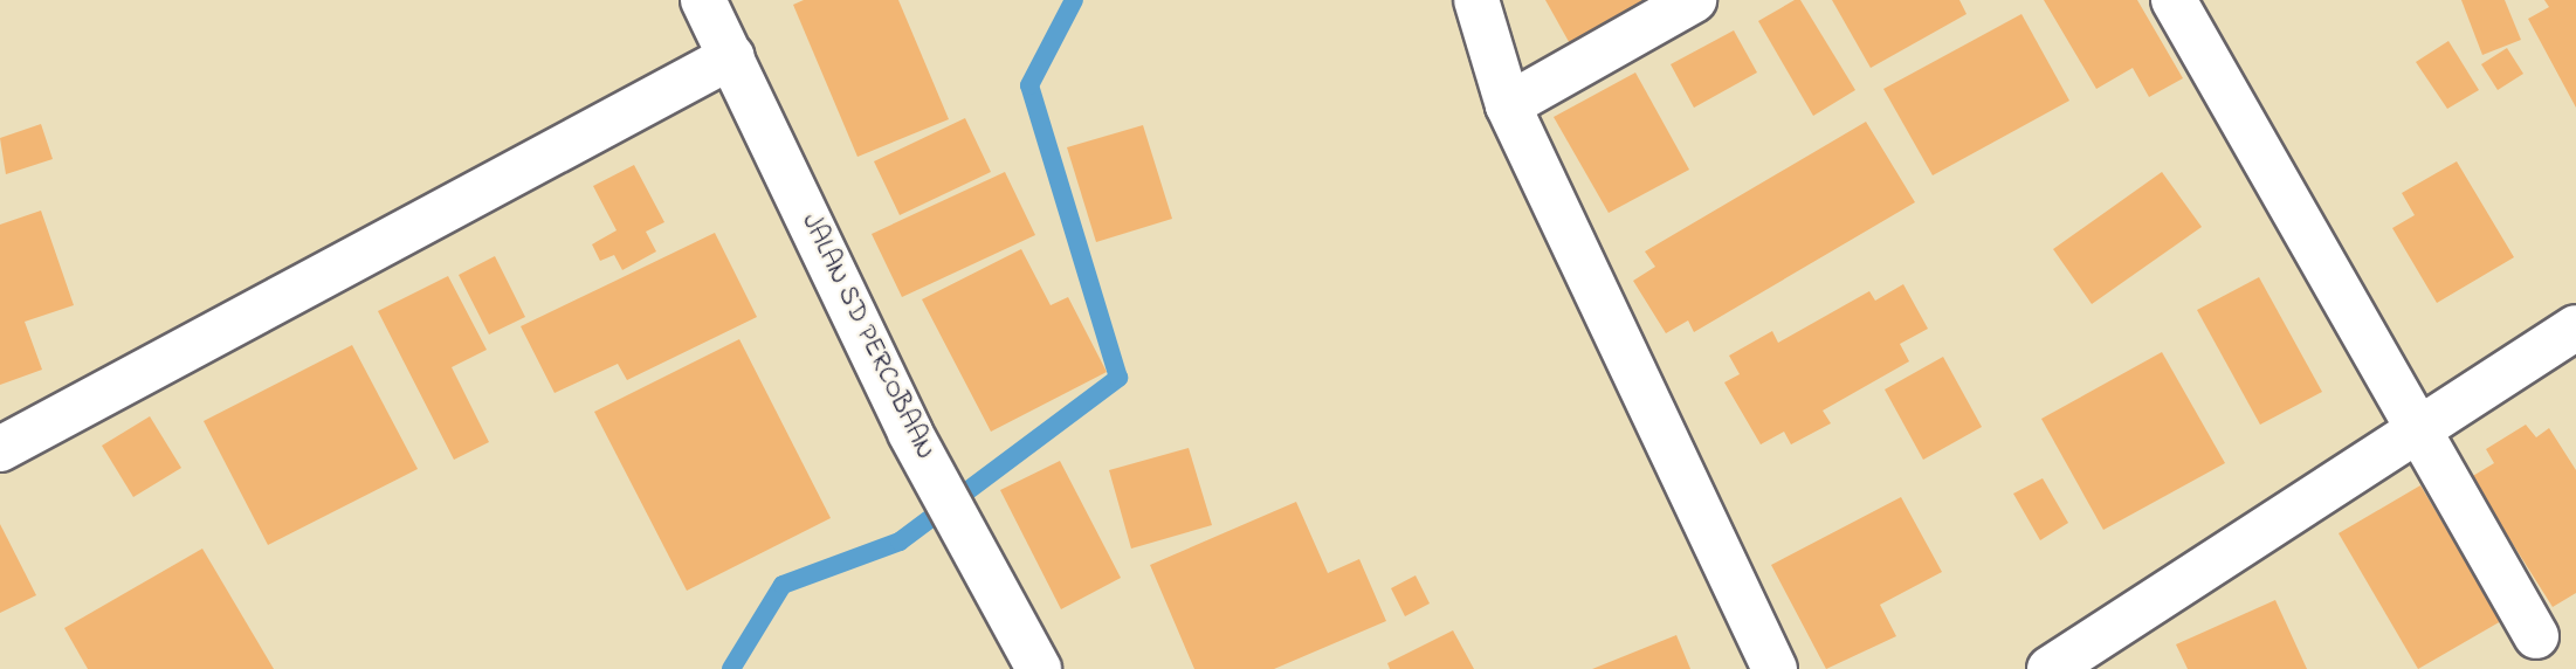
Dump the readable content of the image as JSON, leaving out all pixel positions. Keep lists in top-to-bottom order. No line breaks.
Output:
{"streets":{"street":["JALAN SD PERCOBAAN"]}}
